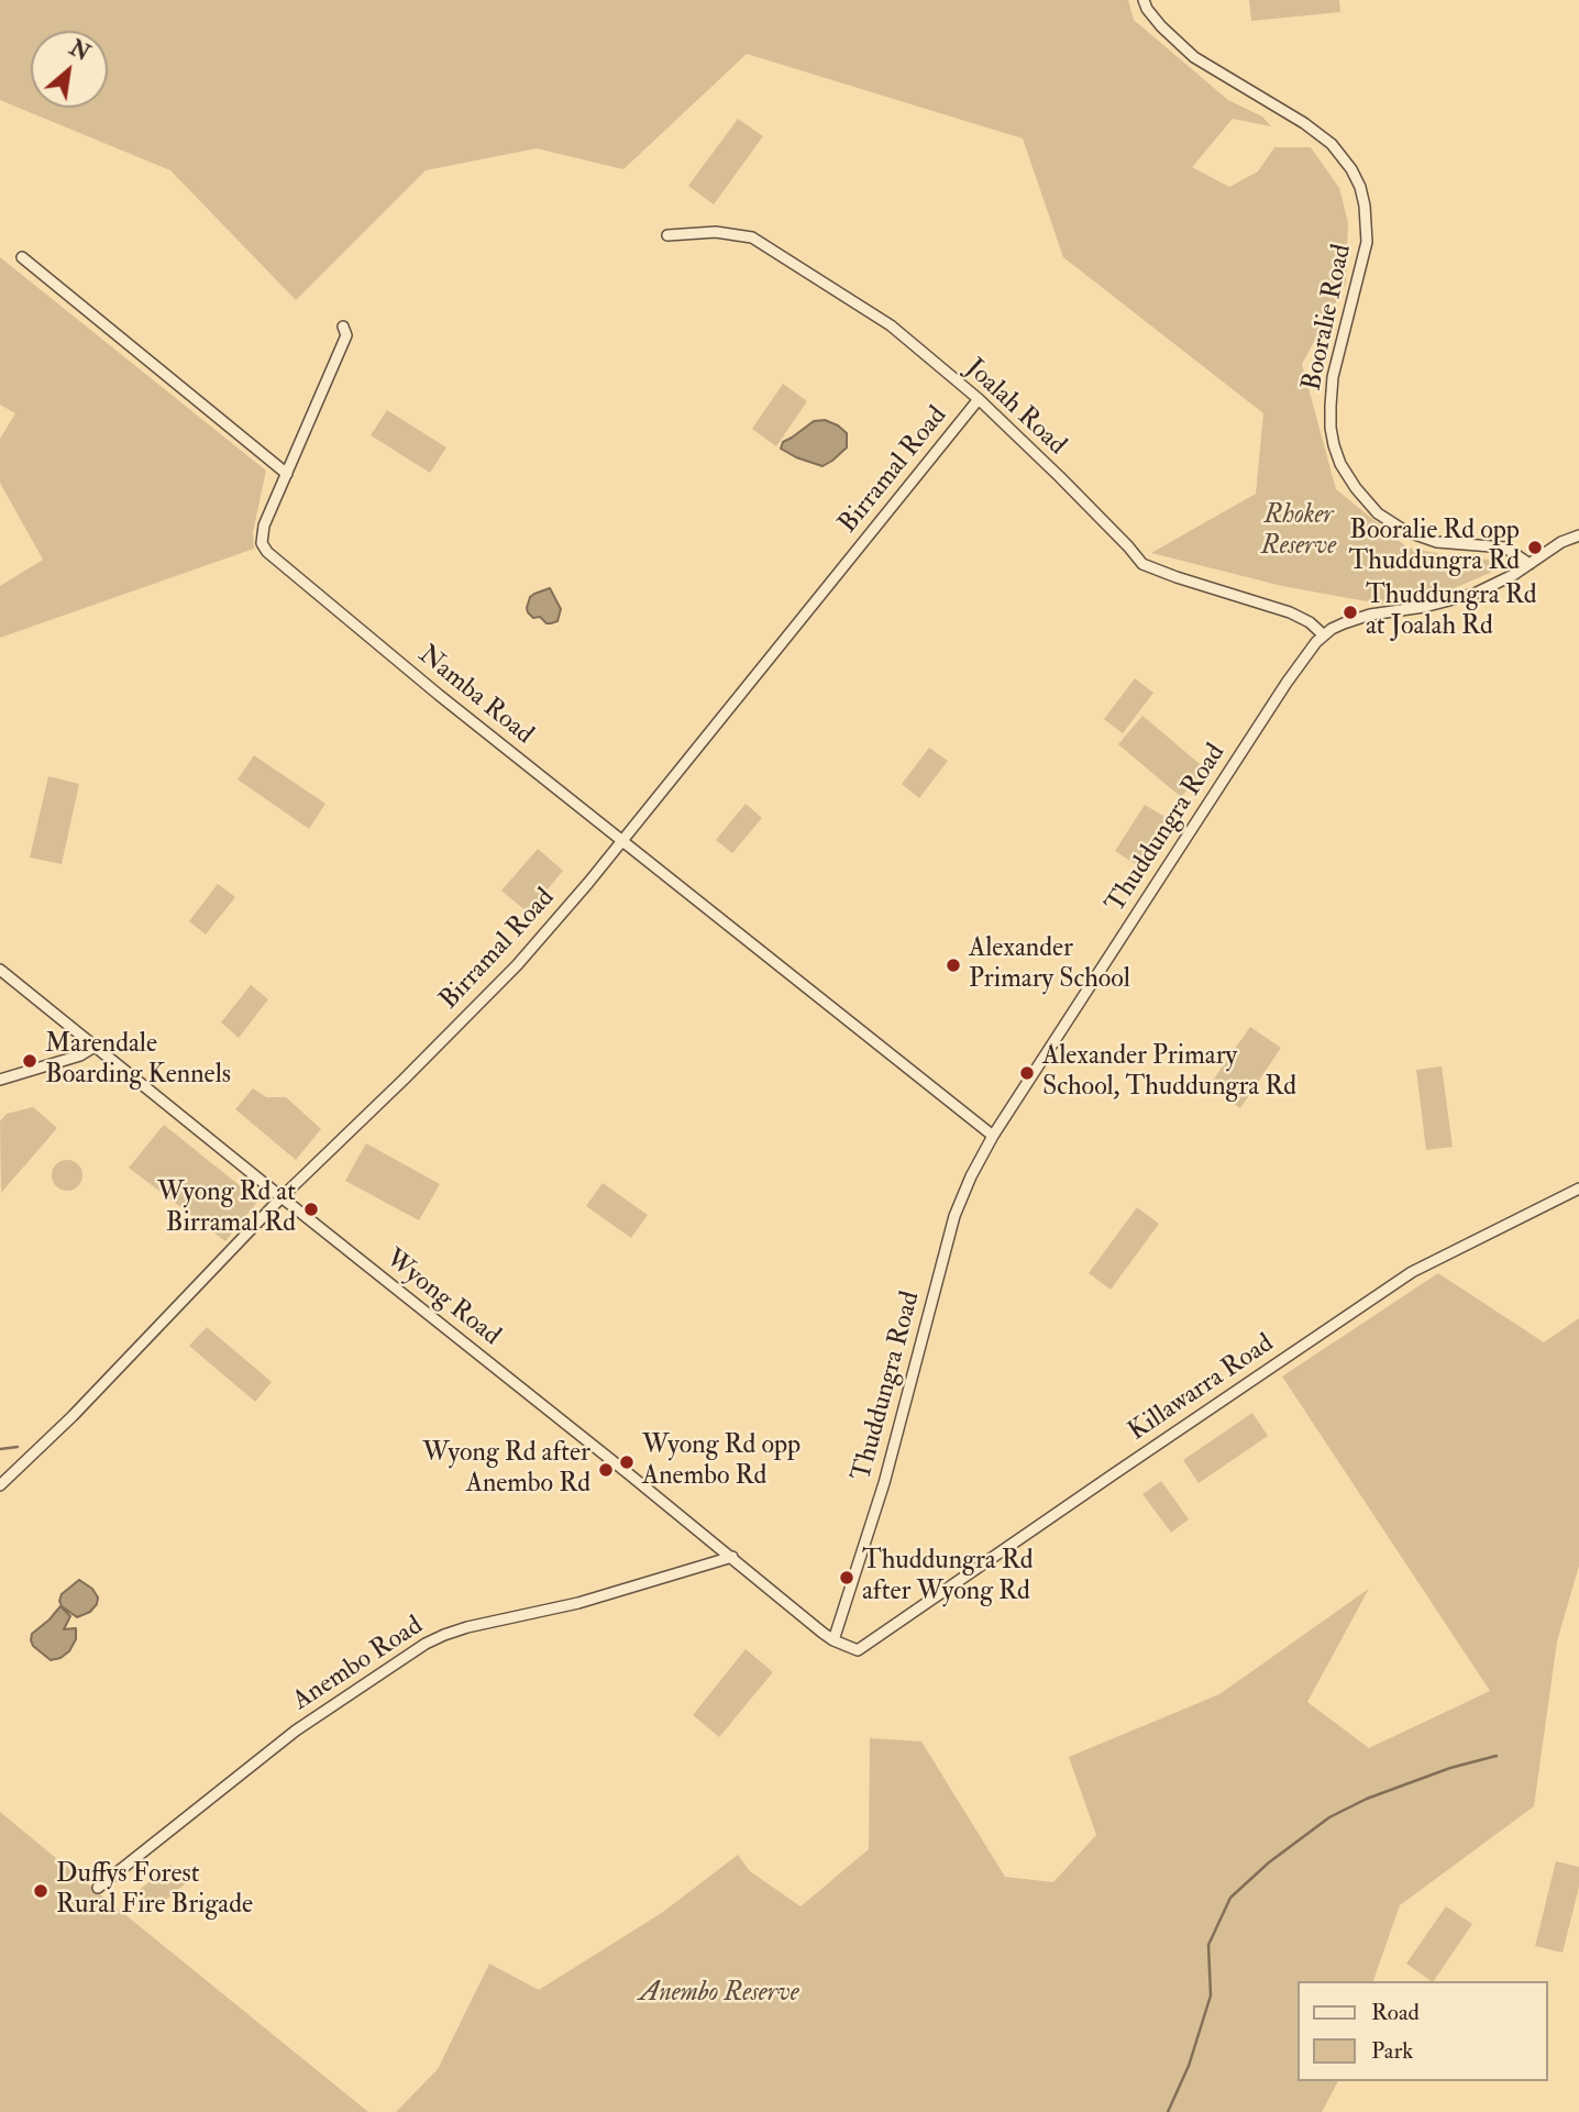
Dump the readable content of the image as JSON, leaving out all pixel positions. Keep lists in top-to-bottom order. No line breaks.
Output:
{"streets":{"street":["Booralie Road","Joalah Road","Birramal Road","Namba Road","Thuddungra Road","Wyong Road","Killawarra Road","Anembo Road"]},"crossings":[["Booralie Road","Thuddungra Road"],["Joalah Road","Birramal Road"],["Joalah Road","Thuddungra Road"],["Birramal Road","Namba Road"],["Birramal Road","Wyong Road"],["Namba Road","Thuddungra Road"],["Thuddungra Road","Wyong Road"],["Wyong Road","Killawarra Road"],["Wyong Road","Anembo Road"]],"parks":["Rhoker Reserve","Anembo Reserve"],"places":["Booralie Rd opp Thuddungra Rd","Thuddungra Rd at Joalah Rd","Alexander Primary School","Marendale Boarding Kennels","Alexander Primary School, Thuddungra Rd","Wyong Rd at Birramal Rd","Wyong Rd opp Anembo Rd","Wyong Rd after Anembo Rd","Thuddungra Rd after Wyong Rd","Duffys Forest Rural Fire Brigade"],"legend":["Road","Park"],"north":"top right"}
